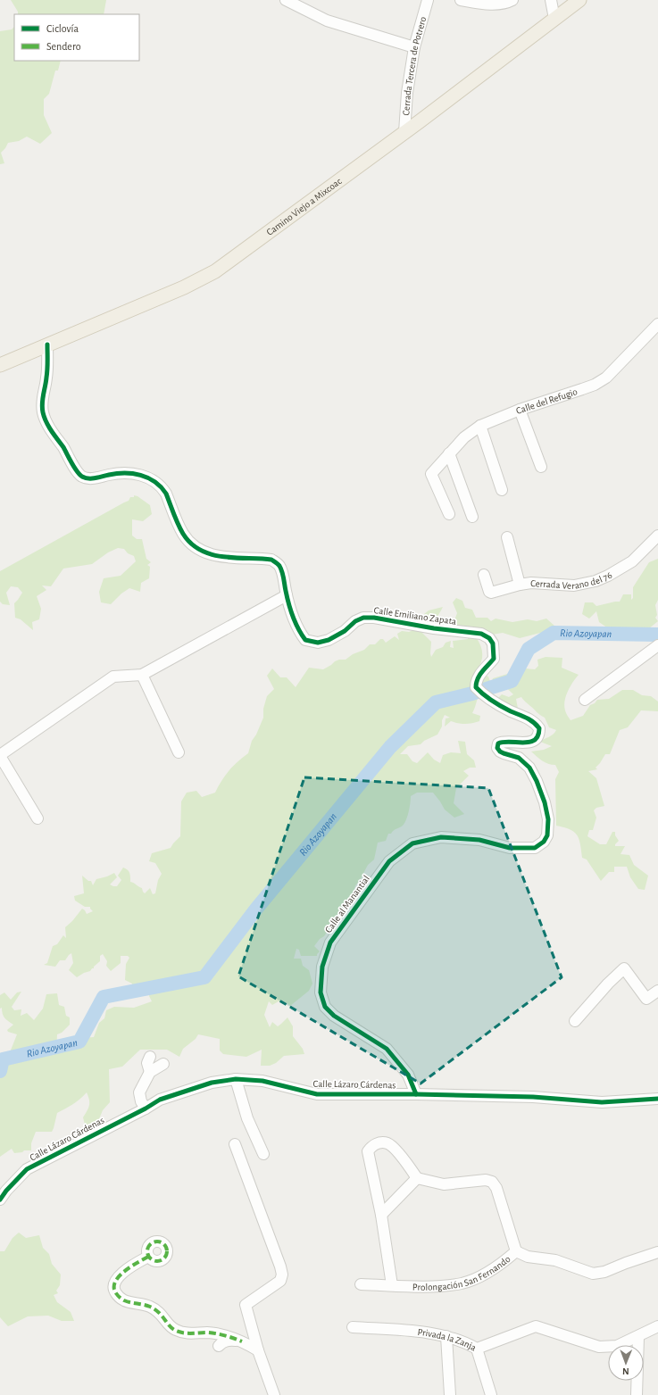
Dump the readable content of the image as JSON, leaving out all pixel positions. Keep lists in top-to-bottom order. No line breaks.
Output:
{"streets":{"main road":["Camino Viejo a Mixcoac"],"street":["Cerrada Tercera de Potrero","Calle del Refugio","Cerrada Verano del 76","Calle Emiliano Zapata","Calle al Manantial","Calle Lázaro Cárdenas","Prolongación San Fernando","Privada la Zanja"]},"crossings":[["Cerrada Tercera de Potrero","Camino Viejo a Mixcoac"],["Camino Viejo a Mixcoac","Calle Emiliano Zapata"],["Calle Emiliano Zapata","Calle al Manantial"],["Calle al Manantial","Calle Lázaro Cárdenas"]],"water":["Rio Azoyapan"],"legend":["Ciclovía","Sendero"],"north":"bottom"}
